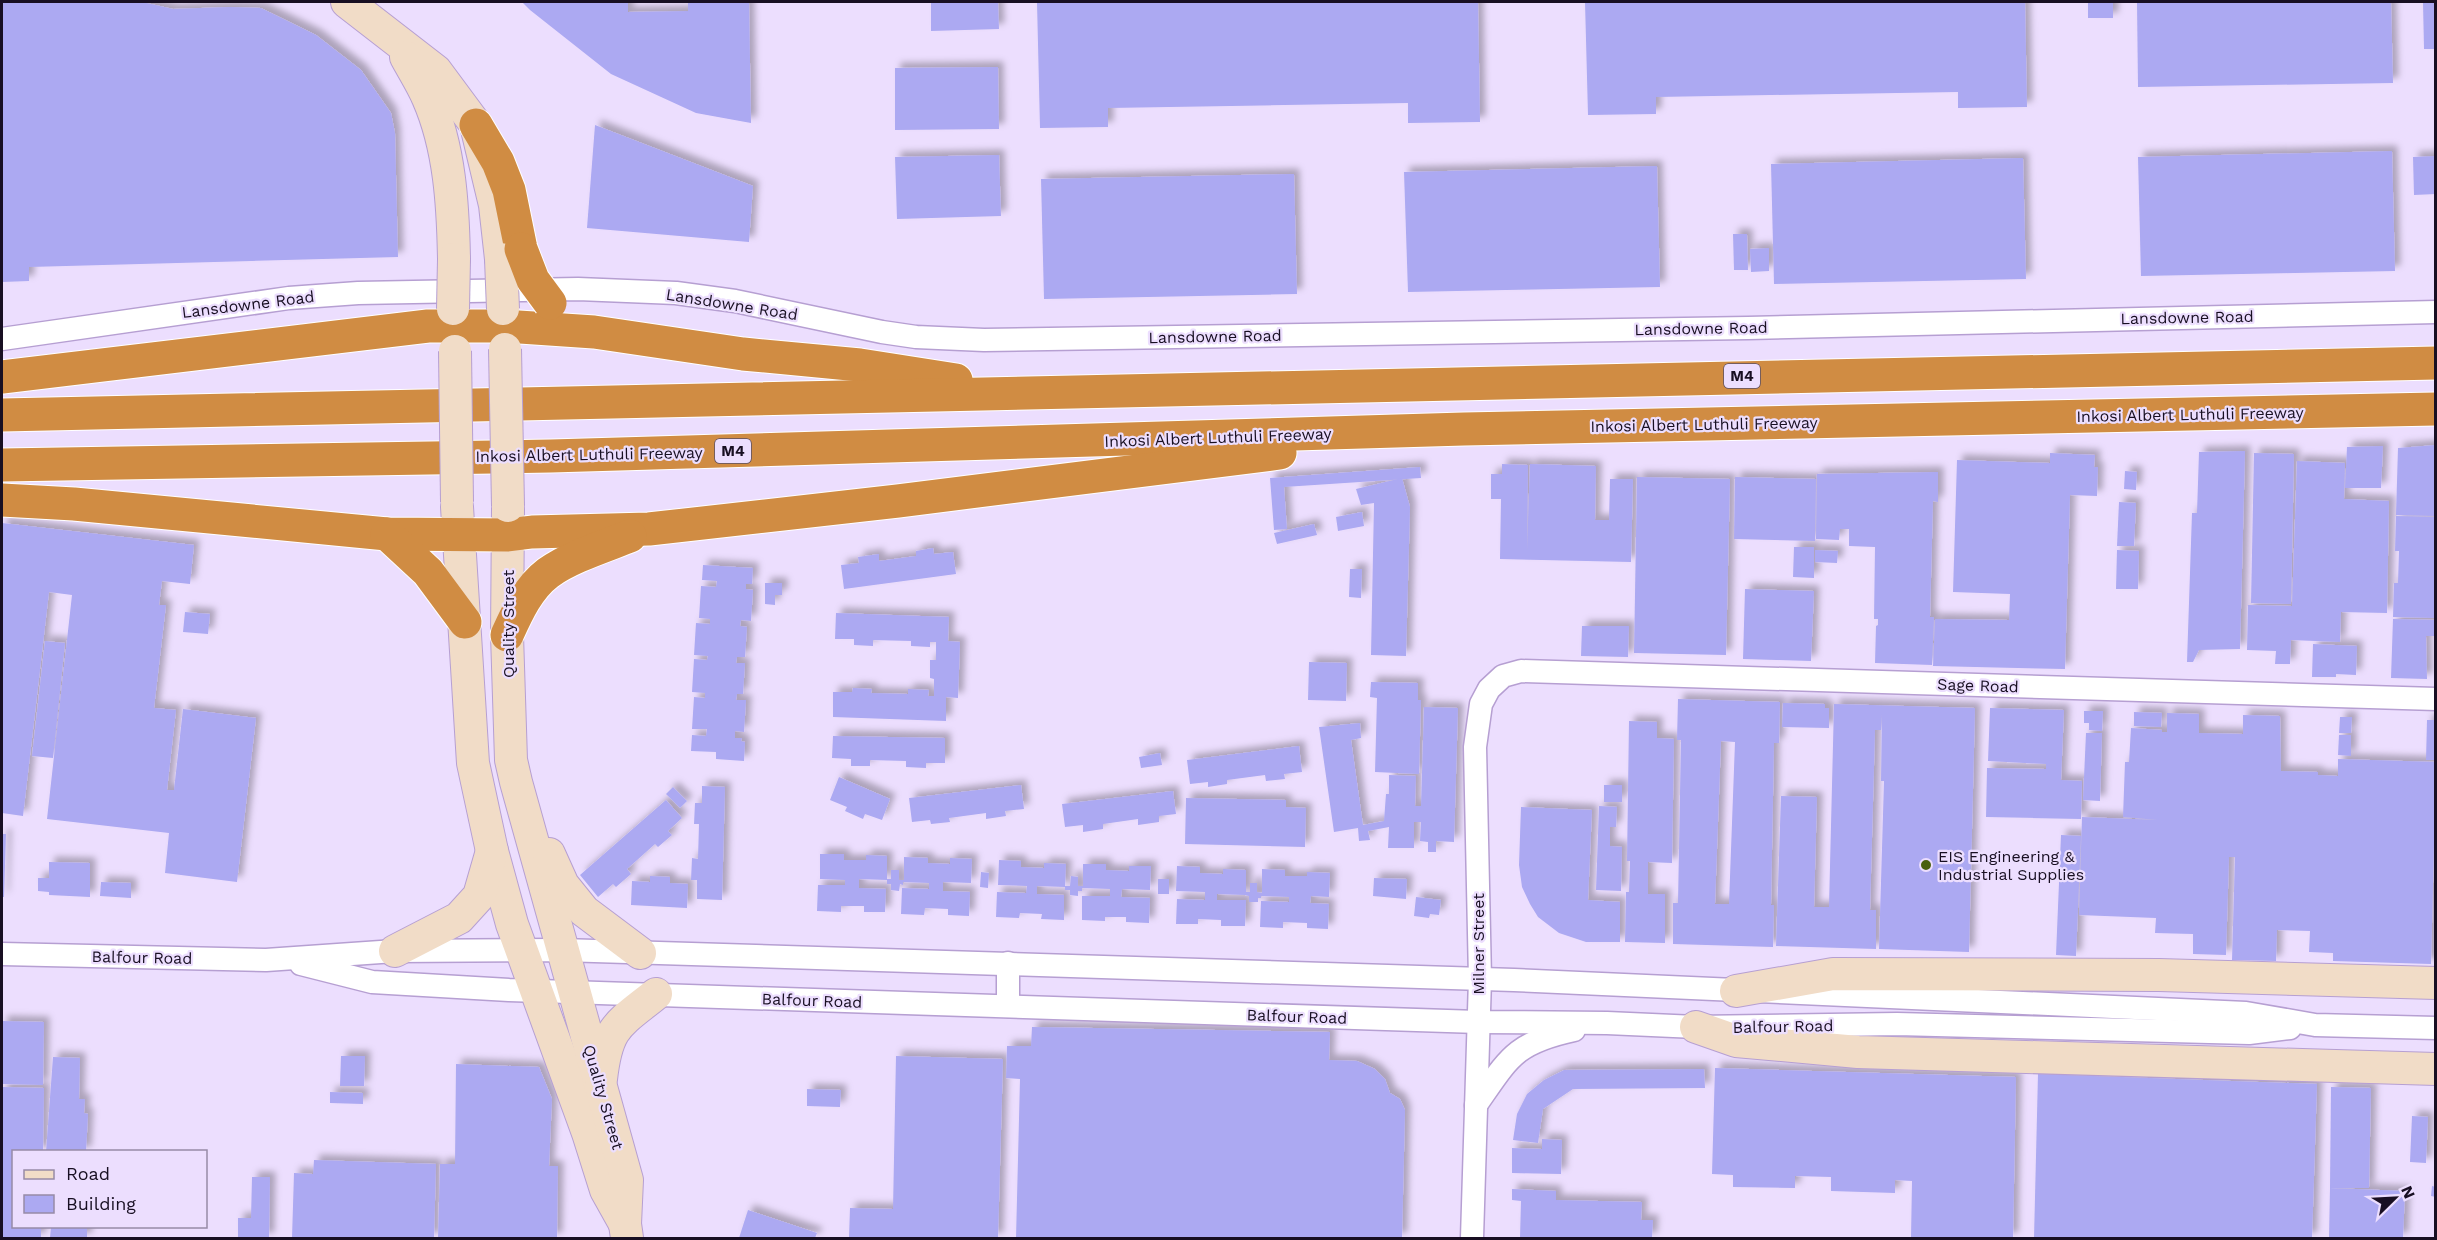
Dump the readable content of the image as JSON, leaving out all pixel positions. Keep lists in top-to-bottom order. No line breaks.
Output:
{"streets":{"highway":["M4","Inkosi Albert Luthuli Freeway"],"street":["Lansdowne Road","Quality Street","Sage Road","Milner Street","Balfour Road"]},"crossings":[["Quality Street","Balfour Road"],["Sage Road","Milner Street"],["Milner Street","Balfour Road"]],"places":["EIS Engineering & Industrial Supplies"],"legend":["Road","Building"],"north":"top right"}
